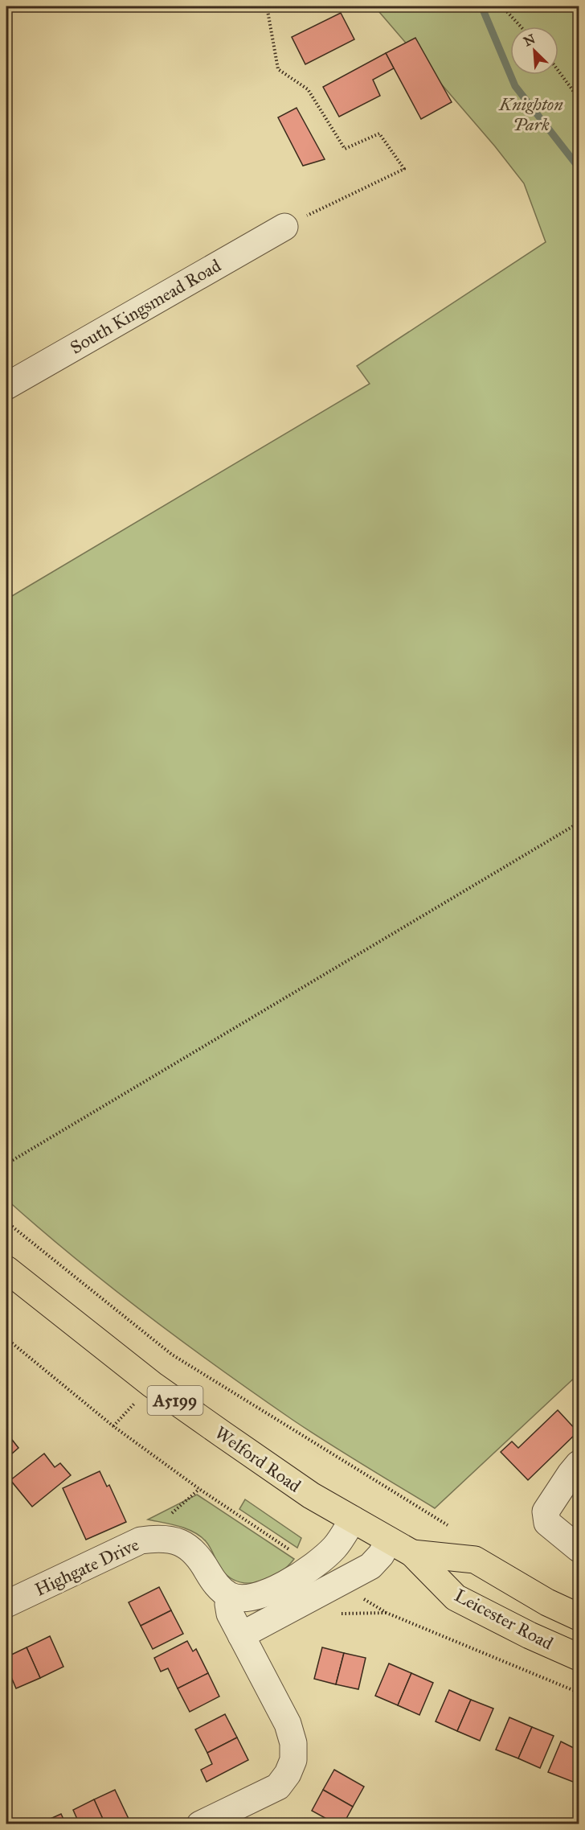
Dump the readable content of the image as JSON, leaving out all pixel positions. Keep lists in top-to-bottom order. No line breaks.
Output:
{"streets":{"main road":["A5199","Welford Road","Leicester Road"],"street":["South Kingsmead Road","Highgate Drive"]},"crossings":[["Welford Road","Leicester Road"]],"parks":["Knighton Park"],"north":"top left"}
